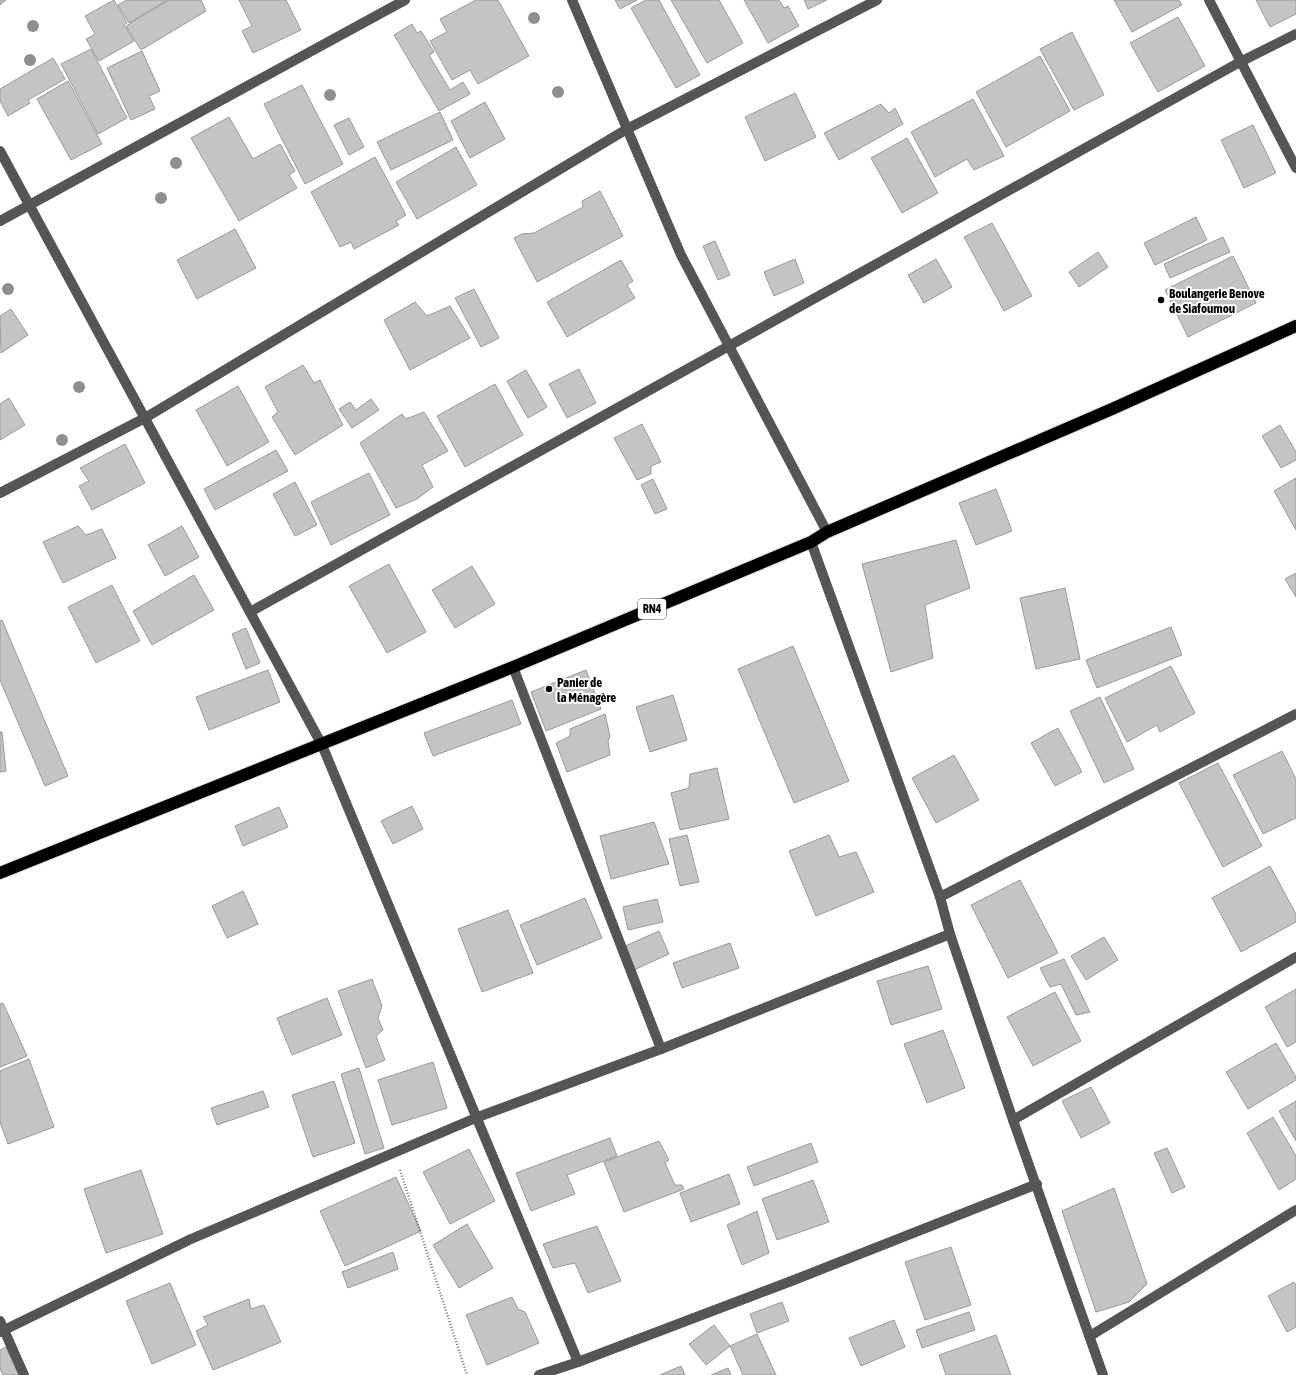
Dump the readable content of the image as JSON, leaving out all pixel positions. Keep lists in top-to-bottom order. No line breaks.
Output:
{"streets":{"highway":["RN4"]},"places":["Boulangerie Benove de Siafoumou","Panier de la Ménagère"]}
